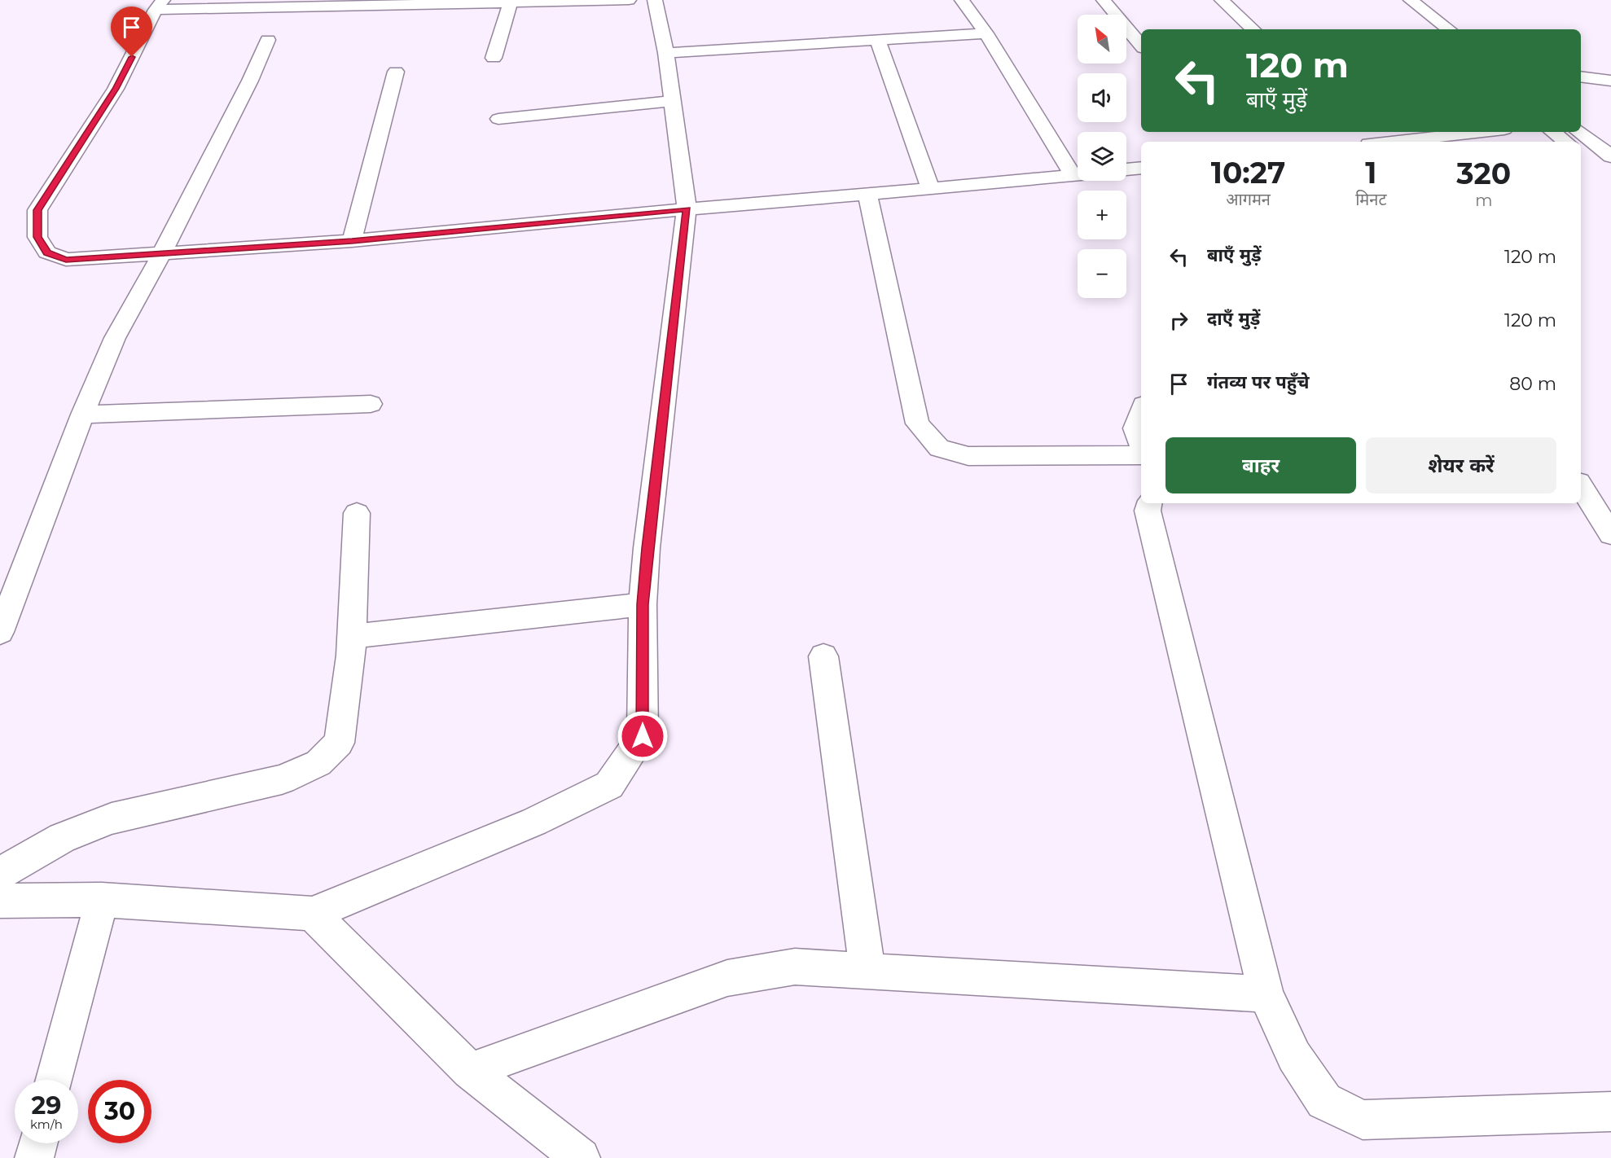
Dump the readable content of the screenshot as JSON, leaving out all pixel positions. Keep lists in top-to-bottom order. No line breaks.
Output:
{"north":"top left","page":{"map_buttons":["+","−"],"turn":["120 m","बाएँ मुड़ें"],"eta":["10:27","आगमन","1","मिनट","320","m"],"list":[{"name":"बाएँ मुड़ें","value":"120 m"},{"name":"दाएँ मुड़ें","value":"120 m"},{"name":"गंतव्य पर पहुँचे","value":"80 m"}],"buttons":["बाहर","शेयर करें"],"speed":"29 km/h","limit":"30"}}
